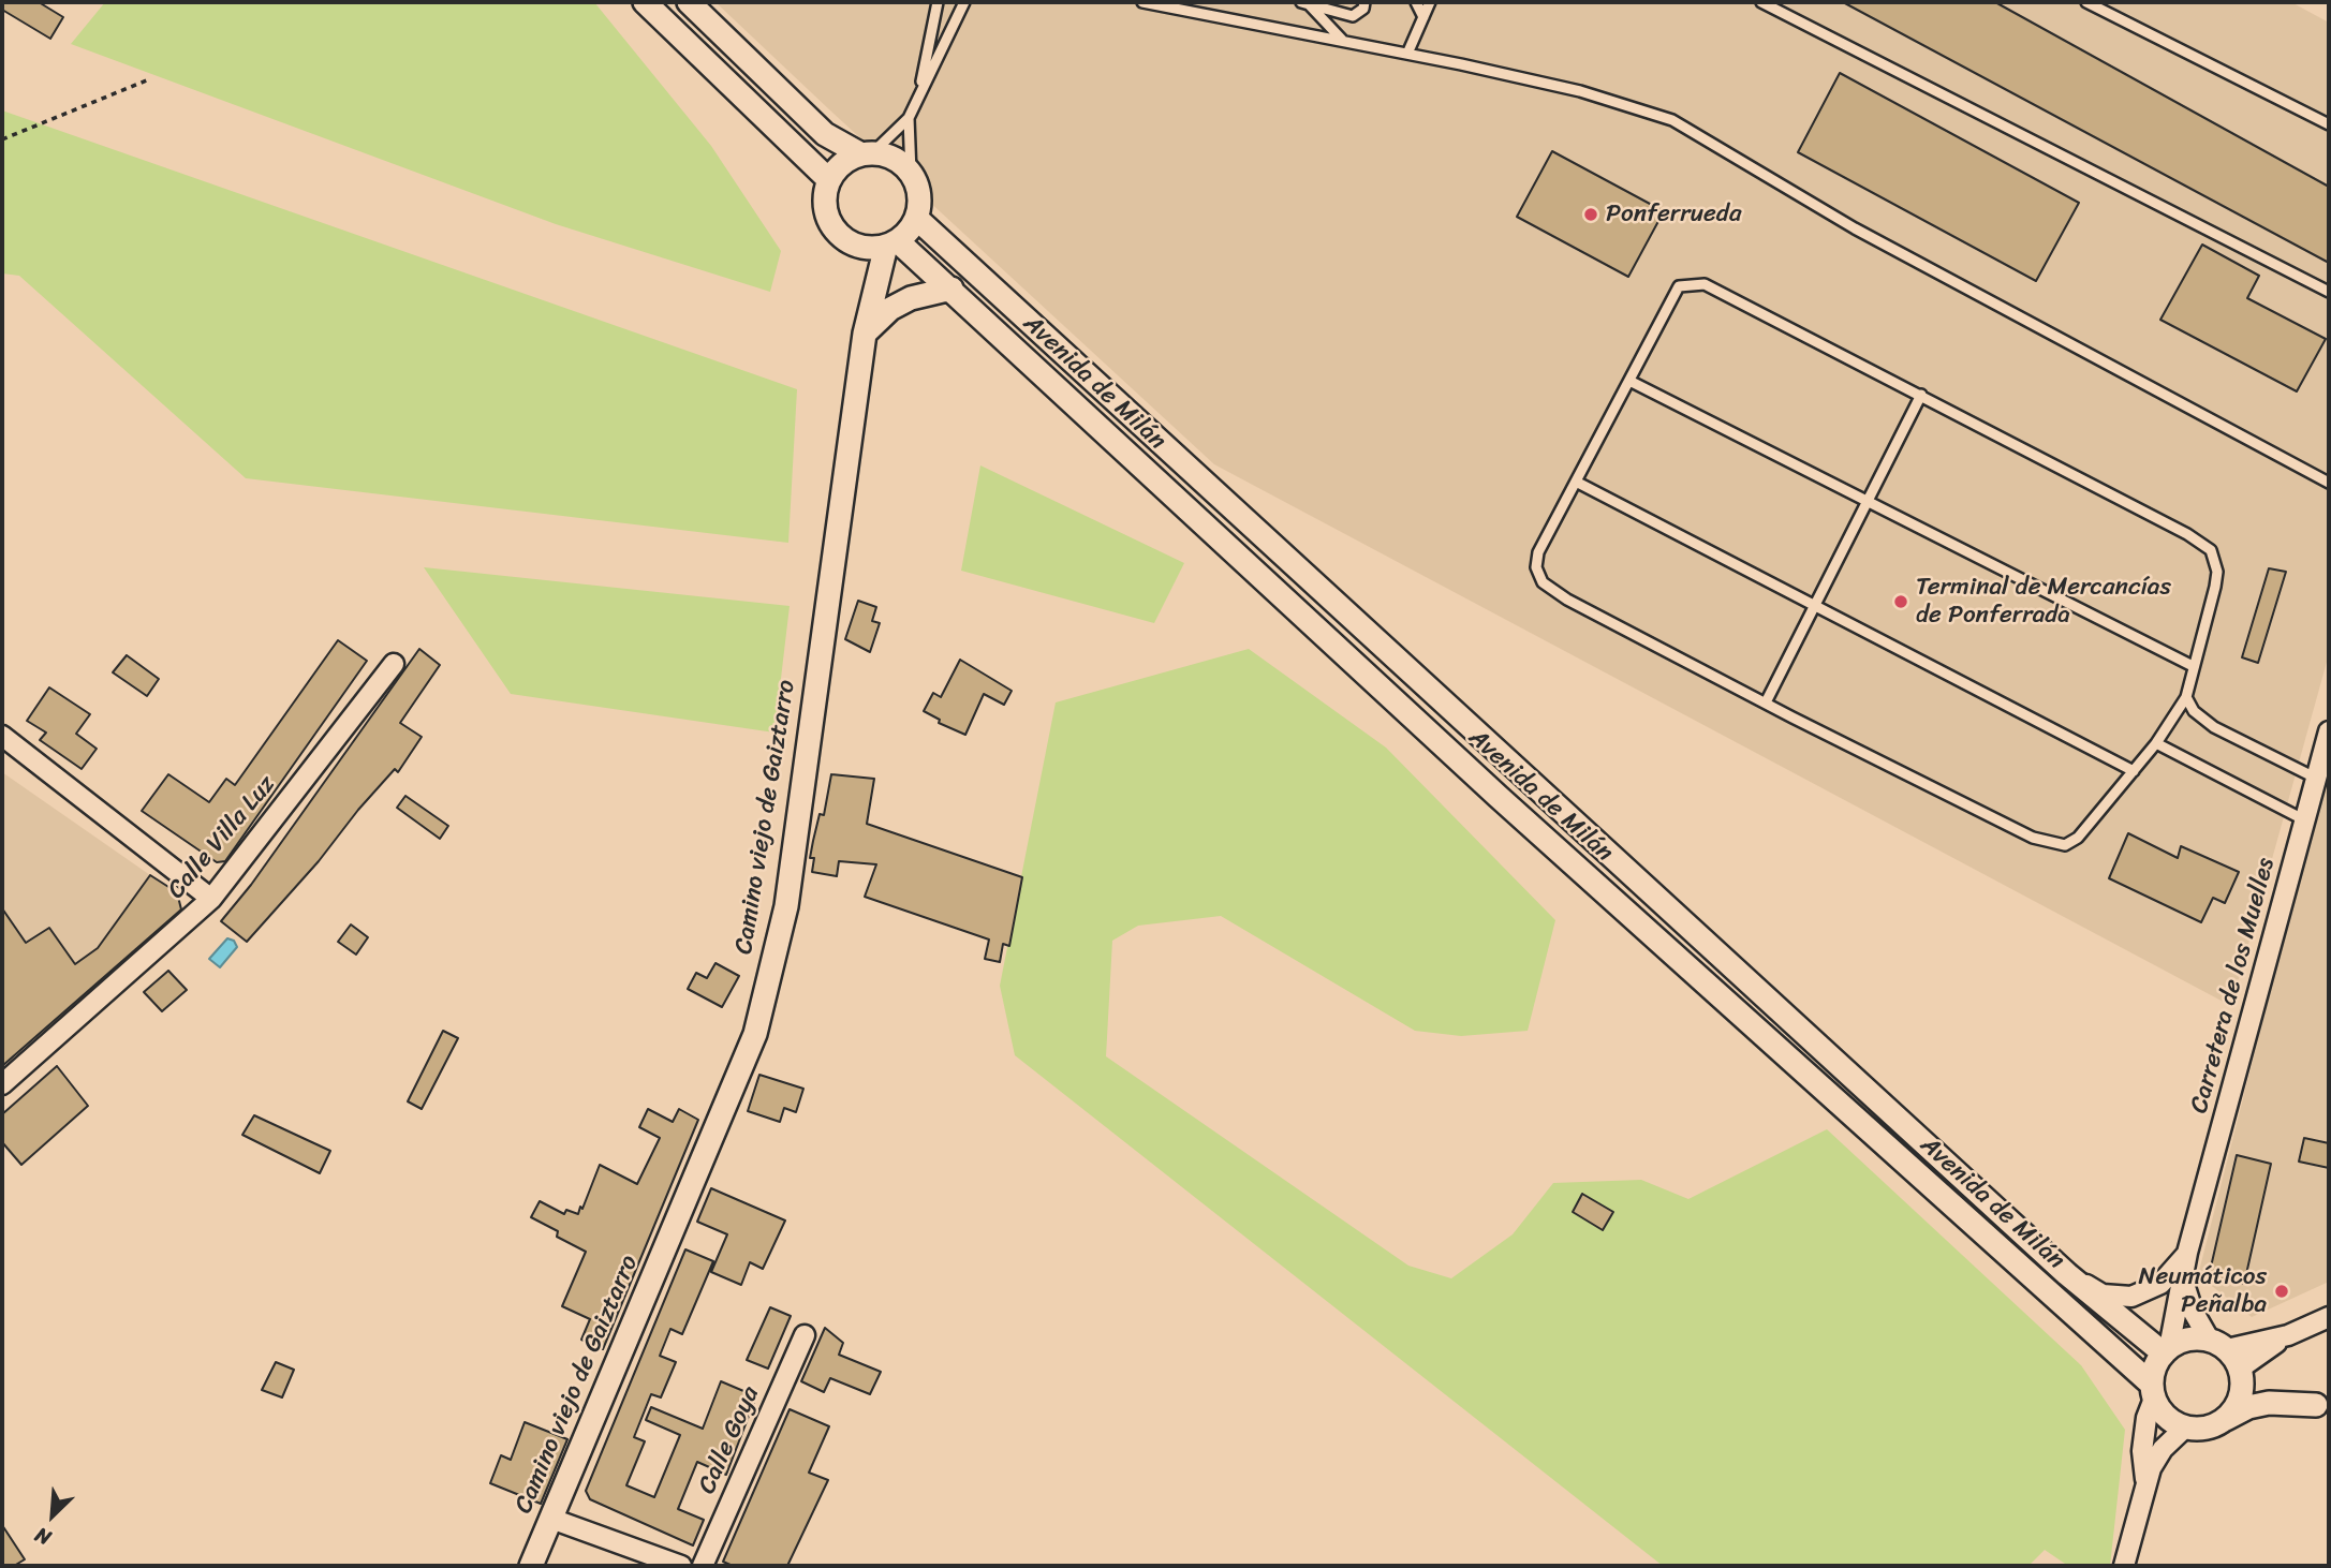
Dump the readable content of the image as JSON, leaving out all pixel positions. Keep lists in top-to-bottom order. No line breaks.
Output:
{"streets":{"street":["Avenida de Milán","Camino viejo de Gaiztarro","Calle Villa Luz","Carretera de los Muelles","Calle Goya"]},"crossings":[["Avenida de Milán","Camino viejo de Gaiztarro"],["Avenida de Milán","Carretera de los Muelles"]],"places":["Ponferrueda","Terminal de Mercancías de Ponferrada","Neumáticos Peñalba"],"north":"bottom left"}
